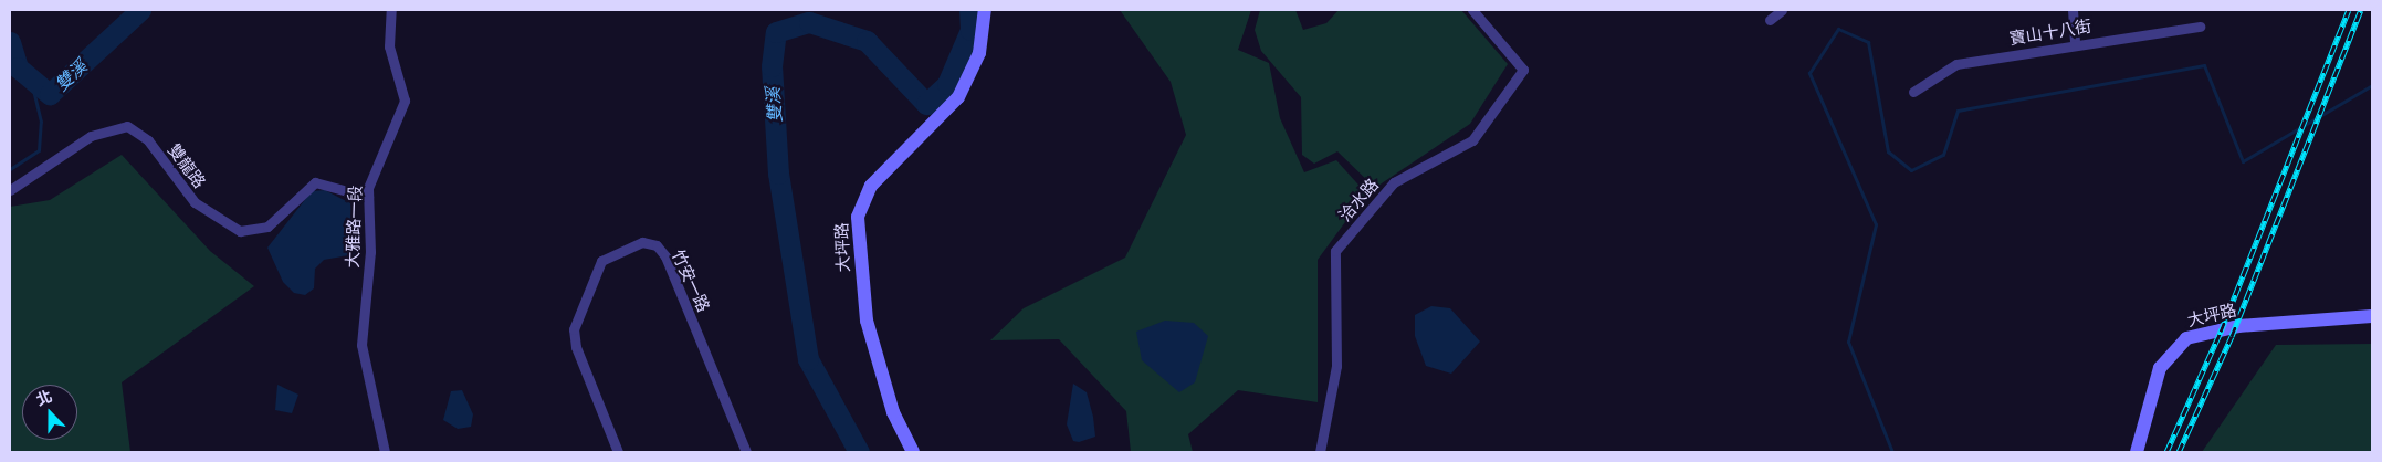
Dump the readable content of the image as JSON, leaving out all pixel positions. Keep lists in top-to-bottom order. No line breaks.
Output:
{"streets":{"street":["寶山十八街","雙龍路","洽水路","大雅路一段","大坪路","竹安一路"]},"crossings":[["雙龍路","大雅路一段"]],"water":["雙溪"],"north":"top"}
